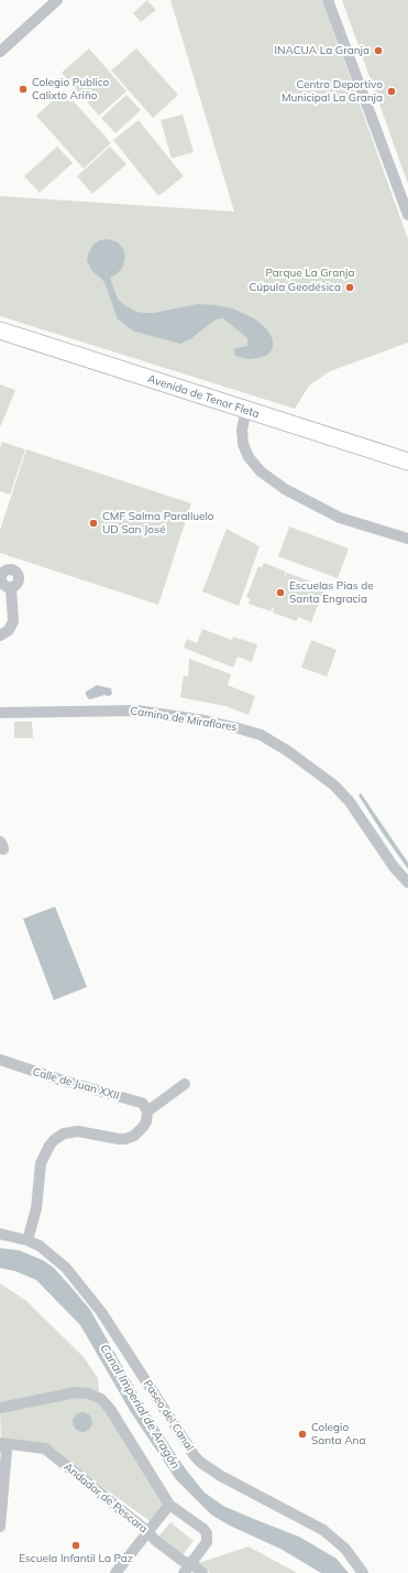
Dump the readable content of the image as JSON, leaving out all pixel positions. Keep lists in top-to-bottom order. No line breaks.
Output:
{"streets":{"main road":["Avenida de Tenor Fleta"],"street":["Camino de Miraflores","Calle de Juan XXII","Paseo del Canal","Andador de Pescara"]},"water":["Canal Imperial de Aragón"],"parks":["Parque La Granja"],"places":["INACUA La Granja","Colegio Publico Calixto Ariño","Centro Deportivo Municipal La Granja","Cúpula Geodésica","CMF Salma Paralluelo UD San José","Escuelas Pias de Santa Engracia","Colegio Santa Ana","Escuela Infantil La Paz"]}
